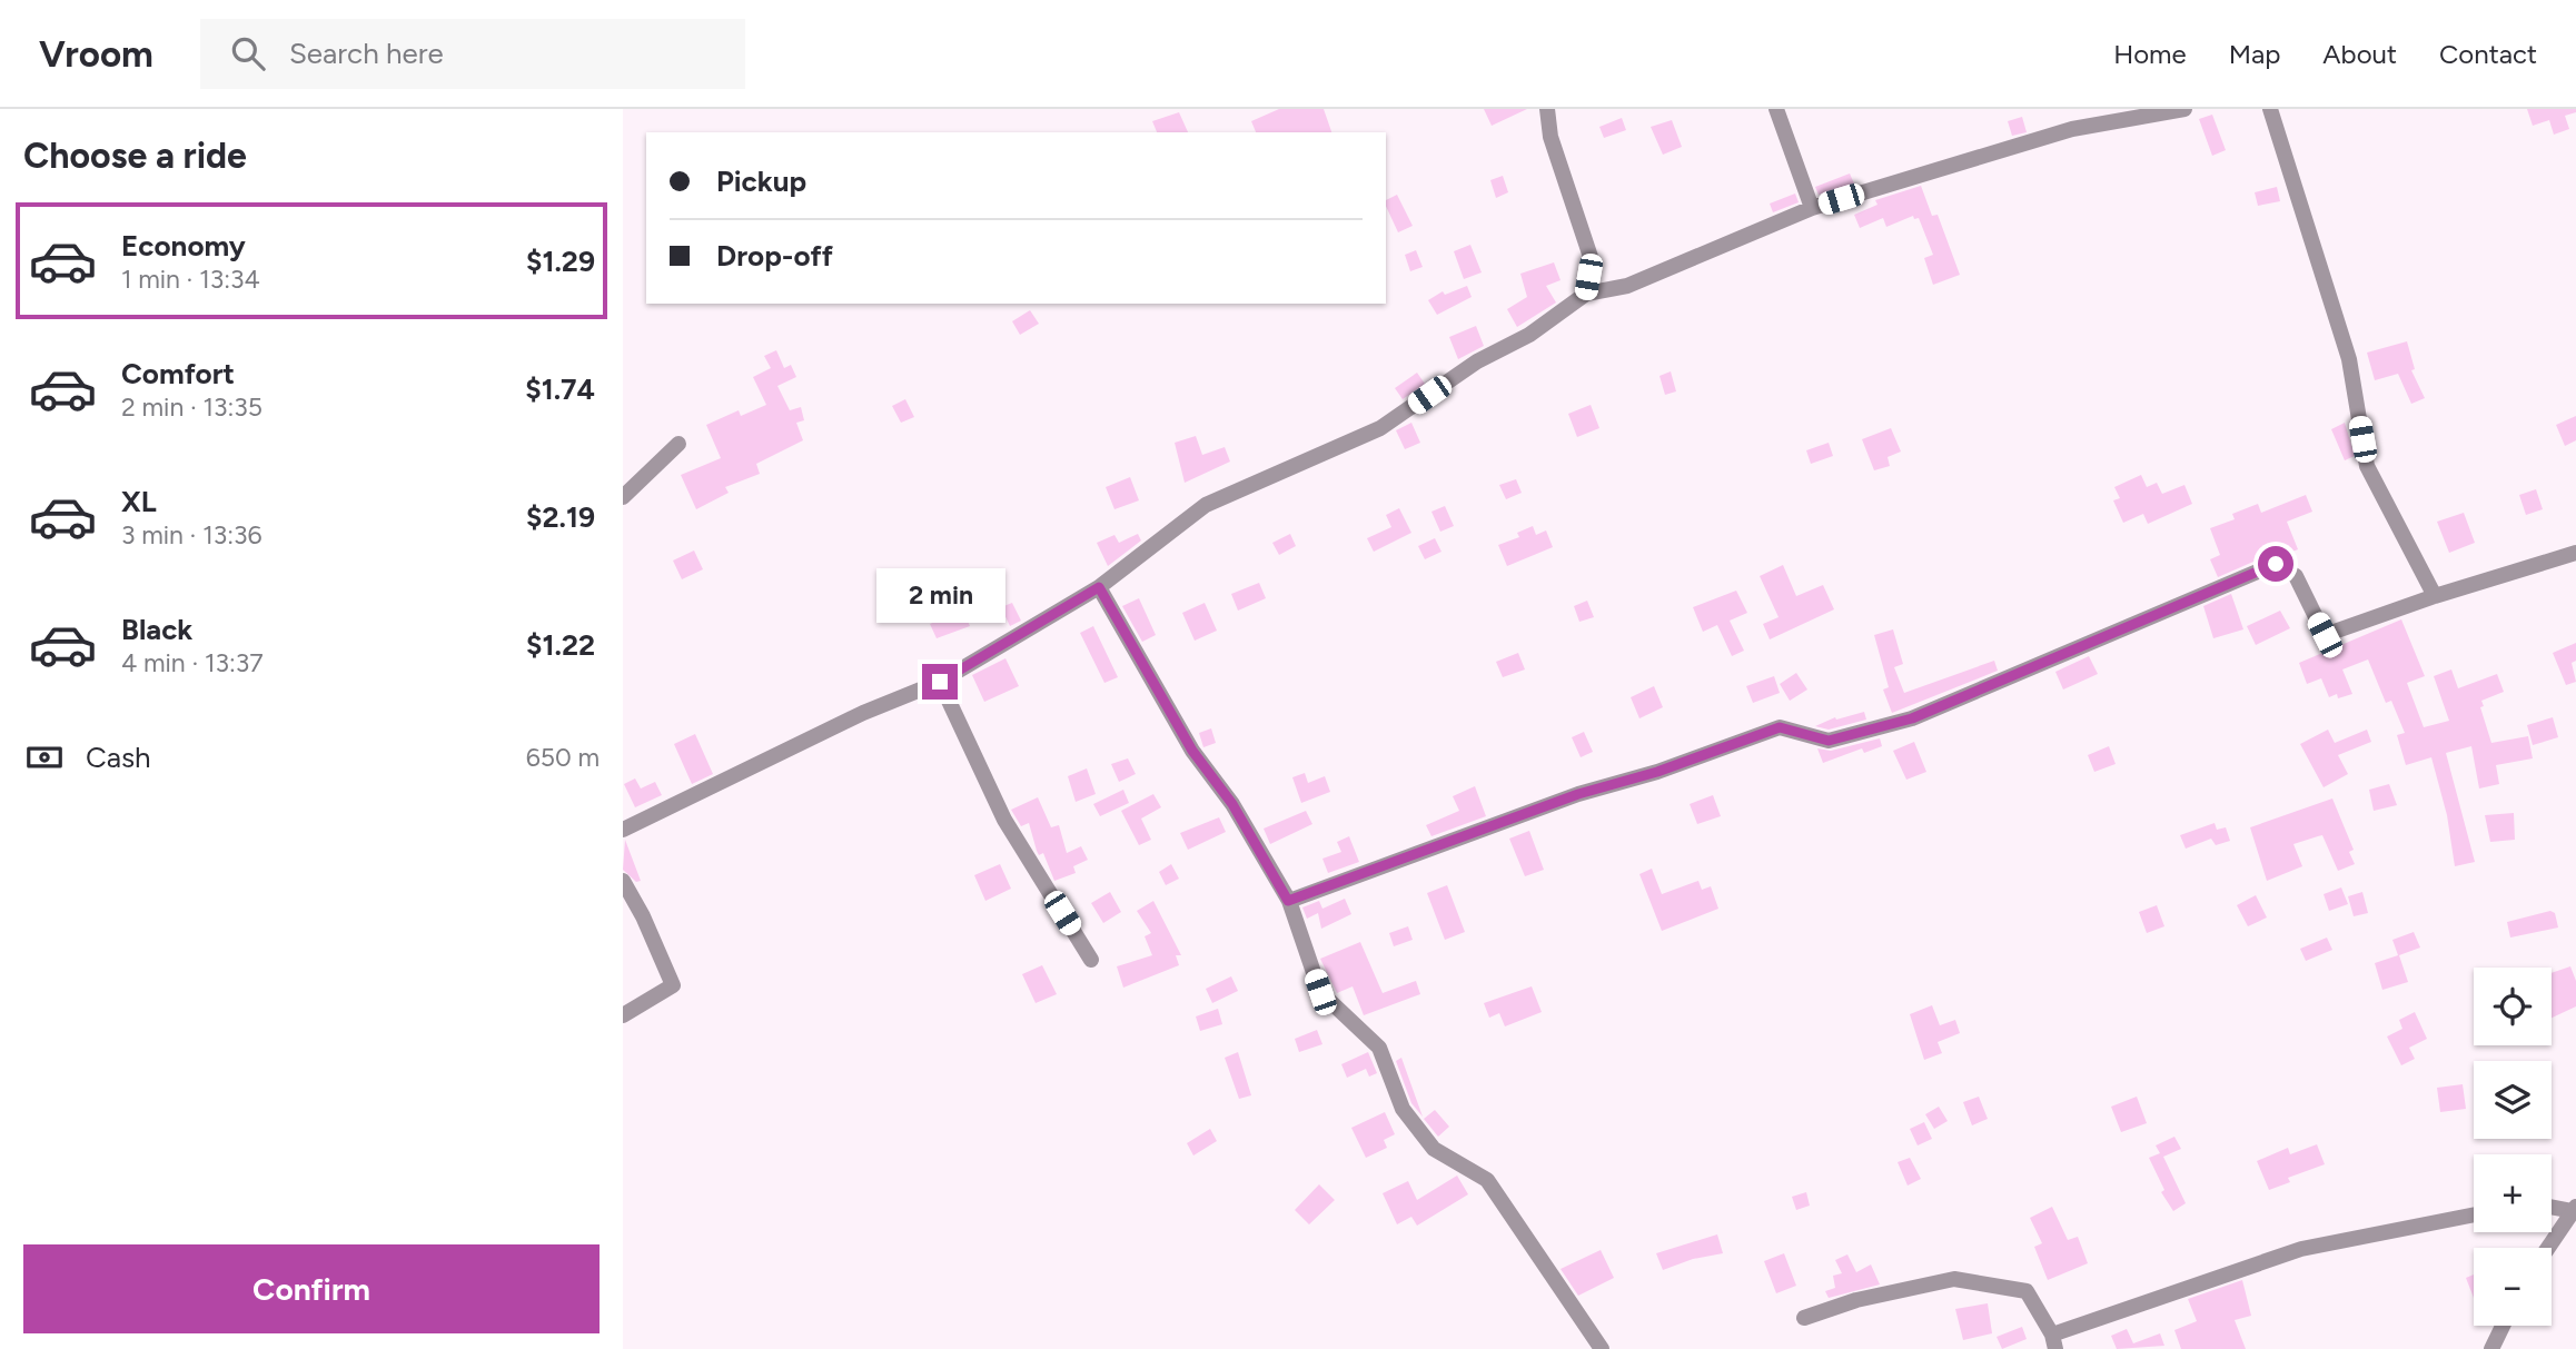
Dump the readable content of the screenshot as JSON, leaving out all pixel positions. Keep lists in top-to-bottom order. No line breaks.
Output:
{"page":{"header":"Vroom","search":"Search here","nav":["Home","Map","About","Contact"],"heading":"Choose a ride","banner":["Pickup","Drop-off"],"list":[{"name":"Economy","note":"1 min · 13:34","value":"$1.29"},{"name":"Comfort","note":"2 min · 13:35","value":"$1.74"},{"name":"XL","note":"3 min · 13:36","value":"$2.19"},{"name":"Black","note":"4 min · 13:37","value":"$1.22"}],"bubble":"2 min","pay":["Cash","650 m"],"map_buttons":["+","−"],"buttons":"Confirm"}}
